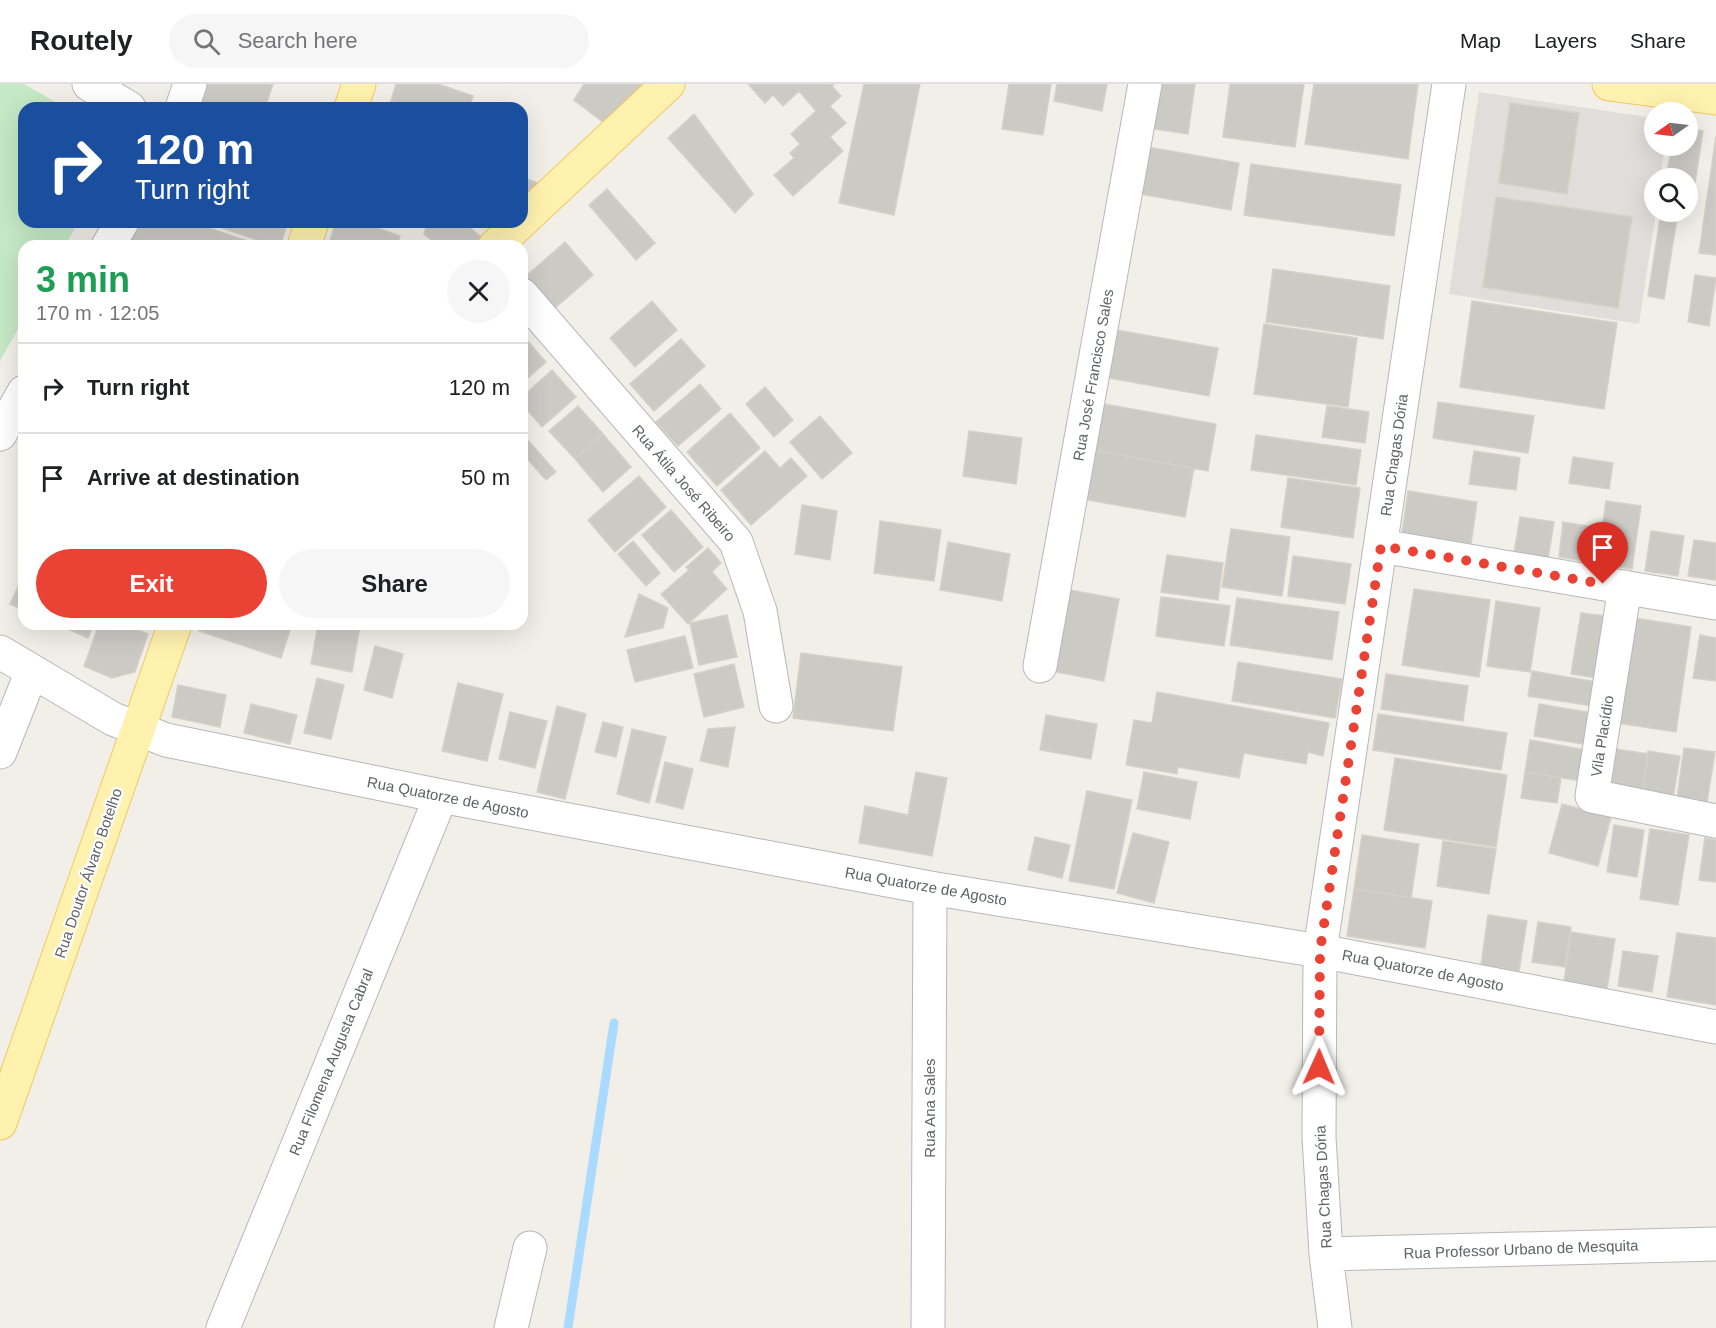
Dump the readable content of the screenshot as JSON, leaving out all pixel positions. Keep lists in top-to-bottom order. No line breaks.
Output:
{"streets":{"main road":["Rua Doutor Álvaro Botelho"],"street":["Rua José Francisco Sales","Rua Chagas Dória","Rua Átila José Ribeiro","Vila Placídio","Rua Quatorze de Agosto","Rua Filomena Augusta Cabral","Rua Ana Sales","Rua Professor Urbano de Mesquita"]},"crossings":[["Rua Chagas Dória","Rua Quatorze de Agosto"],["Rua Chagas Dória","Rua Professor Urbano de Mesquita"],["Rua Quatorze de Agosto","Rua Doutor Álvaro Botelho"],["Rua Quatorze de Agosto","Rua Filomena Augusta Cabral"],["Rua Quatorze de Agosto","Rua Ana Sales"]],"north":"left","page":{"header":"Routely","search":"Search here","nav":["Map","Layers","Share"],"turn":["120 m","Turn right"],"heading":["3 min","170 m · 12:05"],"list":[{"name":"Turn right","value":"120 m"},{"name":"Arrive at destination","value":"50 m"}],"buttons":["Exit","Share"]}}
